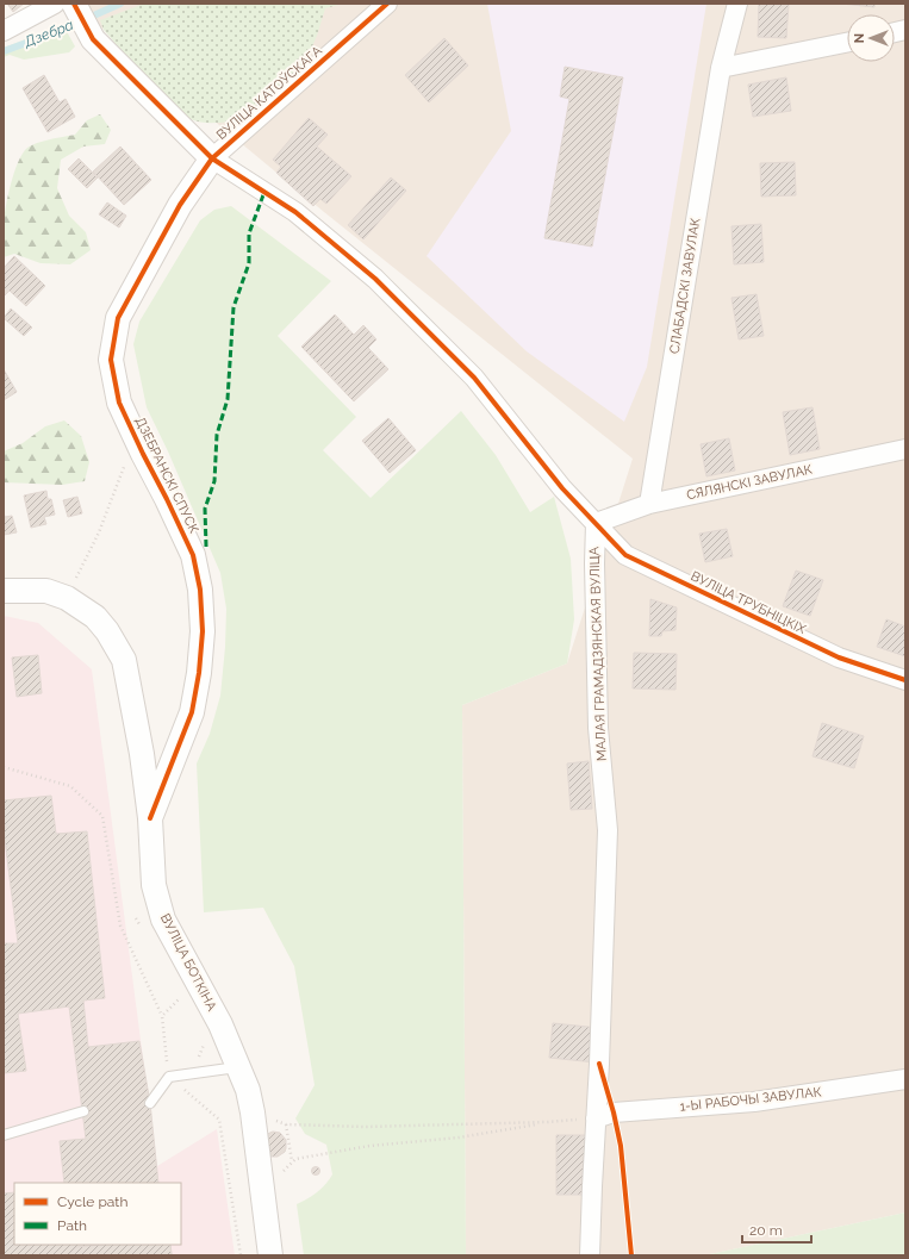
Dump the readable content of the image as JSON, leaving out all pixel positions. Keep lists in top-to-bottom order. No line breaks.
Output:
{"streets":{"street":["ВУЛІЦА КАТОЎСКАГА","СЛАБАДСКІ ЗАВУЛАК","ДЗЕБРАНСКІ СПУСК","СЯЛЯНСКІ ЗАВУЛАК","ВУЛІЦА ТРУБНІЦКІХ","МАЛАЯ ГРАМАДЗЯНСКАЯ ВУЛІЦА","ВУЛІЦА БОТКІНА","1-Ы РАБОЧЫ ЗАВУЛАК"]},"crossings":[["ВУЛІЦА КАТОЎСКАГА","ДЗЕБРАНСКІ СПУСК"],["СЛАБАДСКІ ЗАВУЛАК","СЯЛЯНСКІ ЗАВУЛАК"],["ДЗЕБРАНСКІ СПУСК","ВУЛІЦА БОТКІНА"],["СЯЛЯНСКІ ЗАВУЛАК","ВУЛІЦА ТРУБНІЦКІХ"],["СЯЛЯНСКІ ЗАВУЛАК","МАЛАЯ ГРАМАДЗЯНСКАЯ ВУЛІЦА"],["ВУЛІЦА ТРУБНІЦКІХ","МАЛАЯ ГРАМАДЗЯНСКАЯ ВУЛІЦА"],["МАЛАЯ ГРАМАДЗЯНСКАЯ ВУЛІЦА","1-Ы РАБОЧЫ ЗАВУЛАК"]],"water":["Дзебра"],"legend":["Cycle path","Path"],"scale_bar":"20 m","north":"left"}
